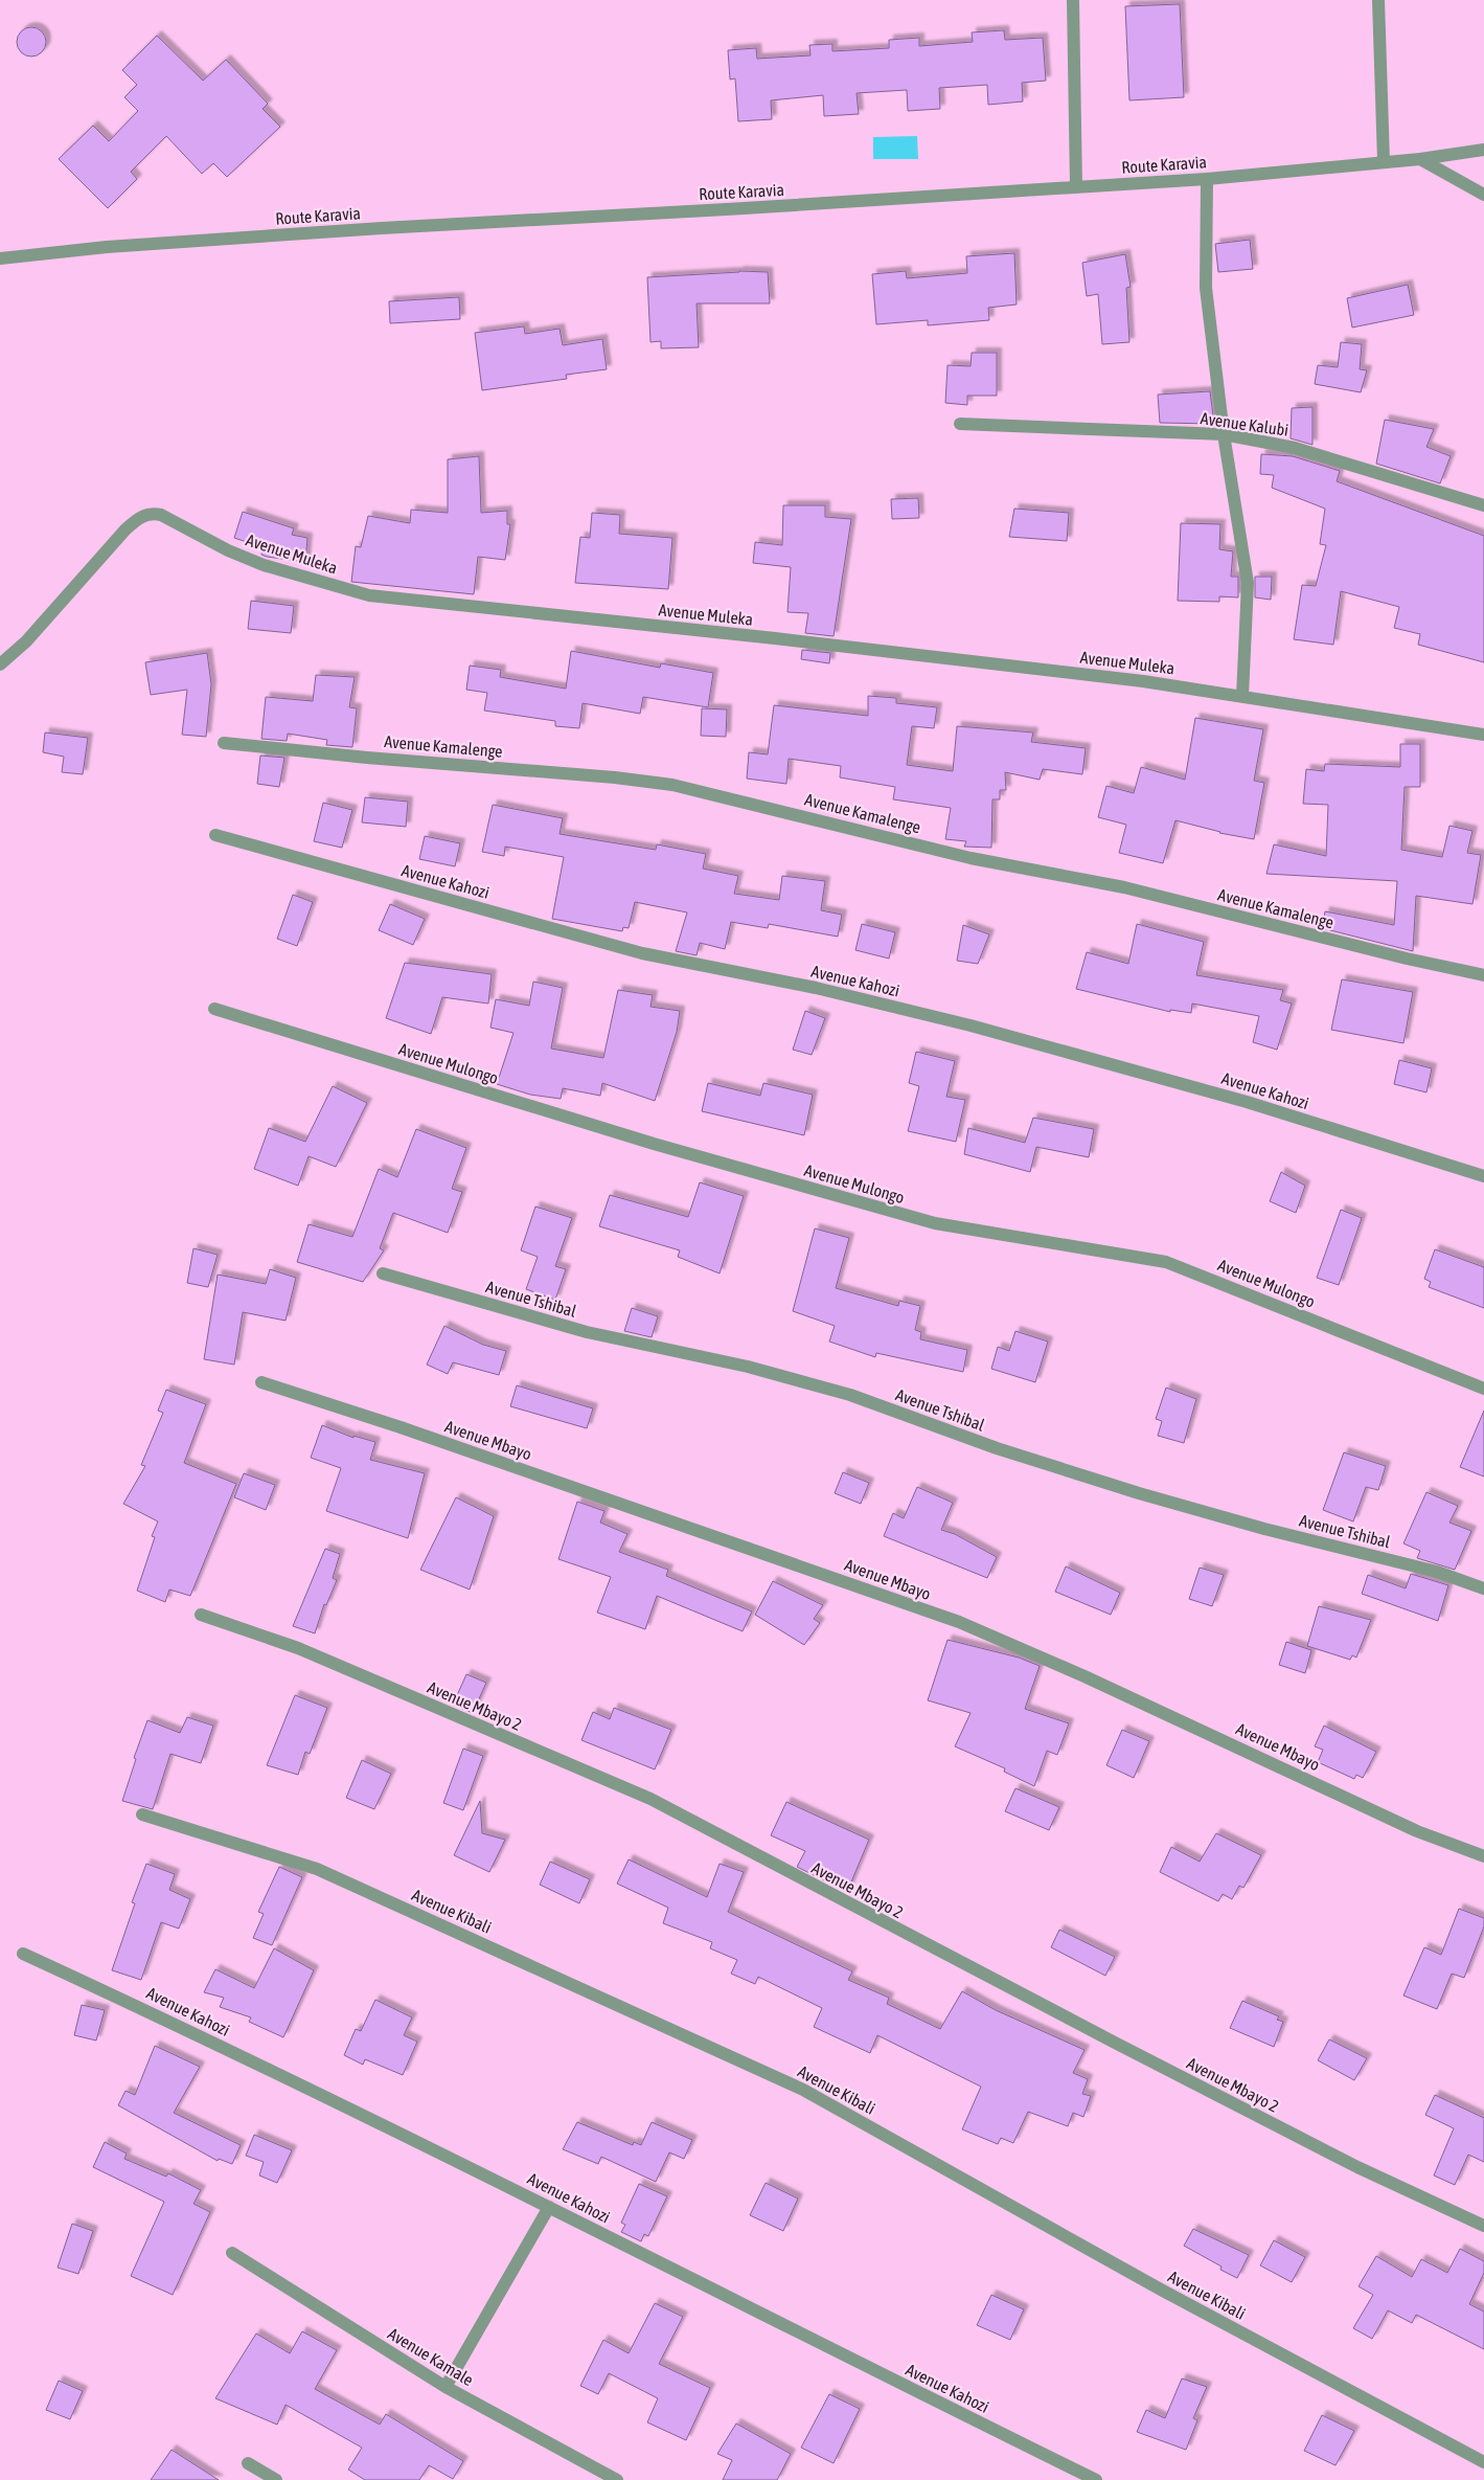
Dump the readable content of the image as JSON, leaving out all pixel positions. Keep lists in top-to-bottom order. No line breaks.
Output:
{"streets":{"street":["Route Karavia","Avenue Kalubi","Avenue Muleka","Avenue Kamalenge","Avenue Kahozi","Avenue Mulongo","Avenue Tshibal","Avenue Mbayo","Avenue Mbayo 2","Avenue Kibali","Avenue Kamale"]}}
